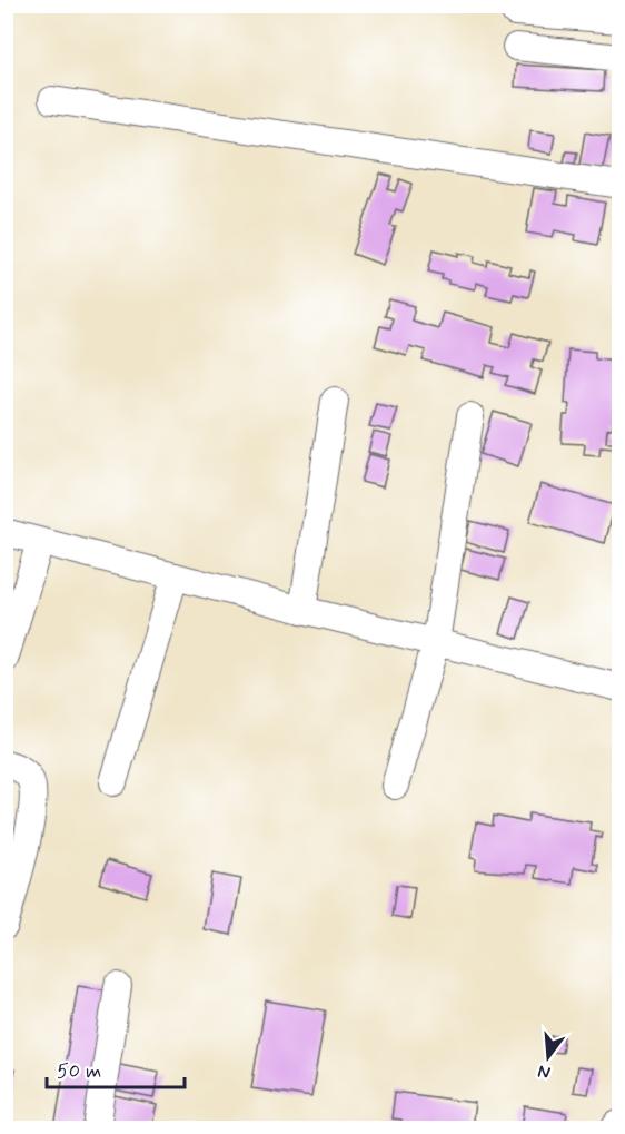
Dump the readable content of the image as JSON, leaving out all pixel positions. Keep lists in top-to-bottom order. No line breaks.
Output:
{"scale_bar":"50 m","north":"bottom"}
